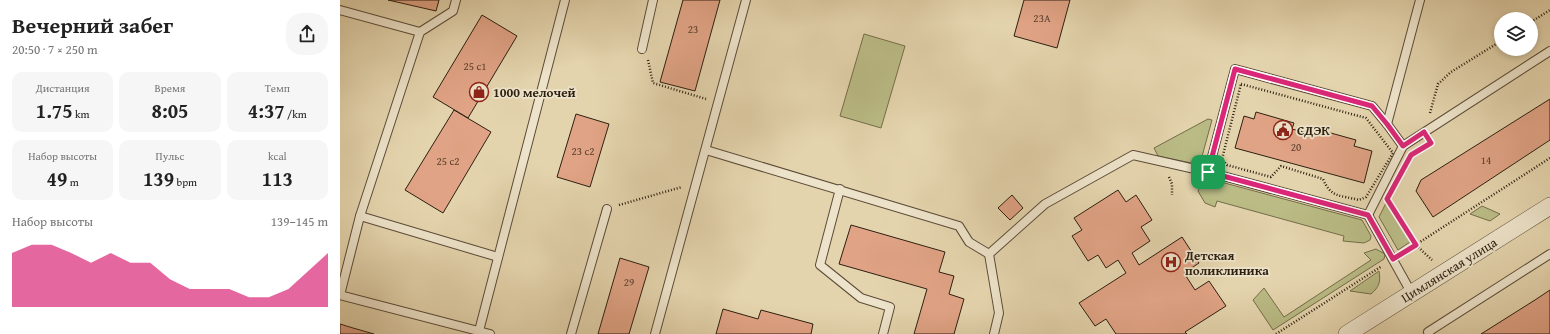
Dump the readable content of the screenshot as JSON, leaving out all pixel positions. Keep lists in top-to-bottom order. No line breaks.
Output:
{"streets":{"street":["Цимлянская улица"]},"places":{"shop":["1000 мелочей"],"public building":["СДЭК"],"hospital":["Детская поликлиника"]},"house_numbers":["23А","23","25 с1","20","23 с2","14","25 с2","29"],"page":{"heading":["Вечерний забег","20:50 · 7 × 250 m"],"stats":[["Дистанция","1.75 km"],["Время","8:05"],["Темп","4:37 /km"],["Набор высоты","49 m"],["Пульс","139 bpm"],["kcal","113"]],"chart":["Набор высоты","139–145 m"]}}
